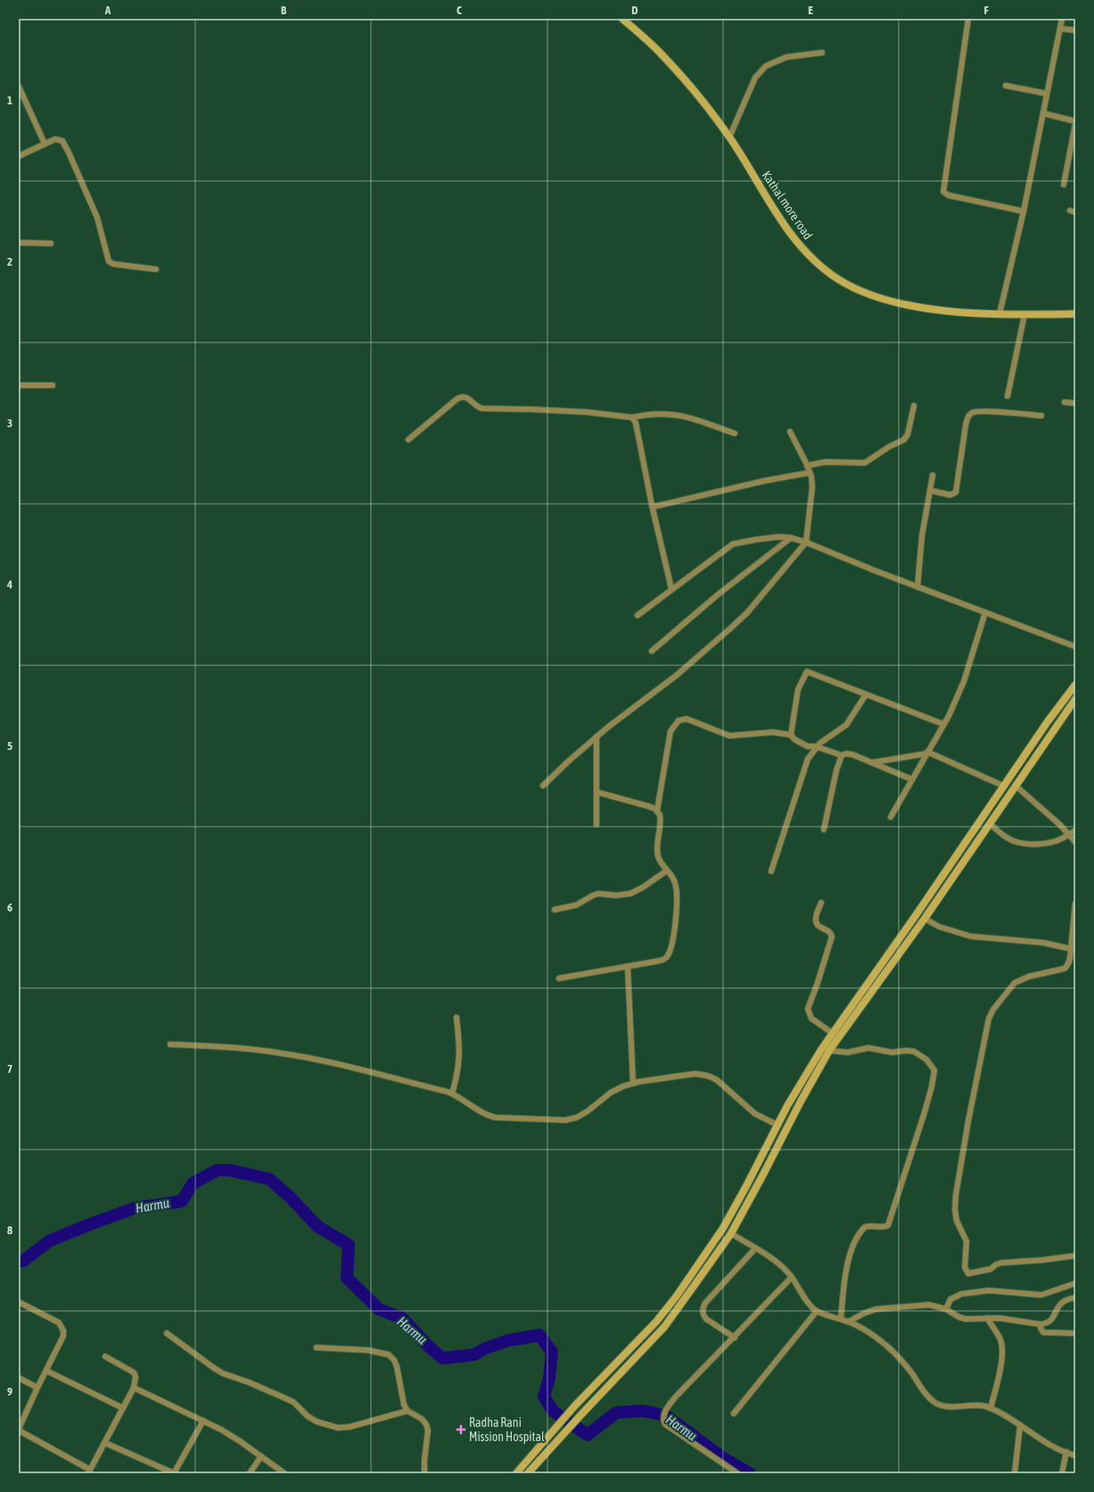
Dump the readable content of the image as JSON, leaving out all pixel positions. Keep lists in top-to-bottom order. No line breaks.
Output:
{"streets":{"street":["Kathal more road"]},"water":["Harmu"],"places":{"health":["Radha Rani Mission Hospital"]},"grid":{"columns":["A","B","C","D","E","F"],"rows":["1","2","3","4","5","6","7","8","9"]}}
